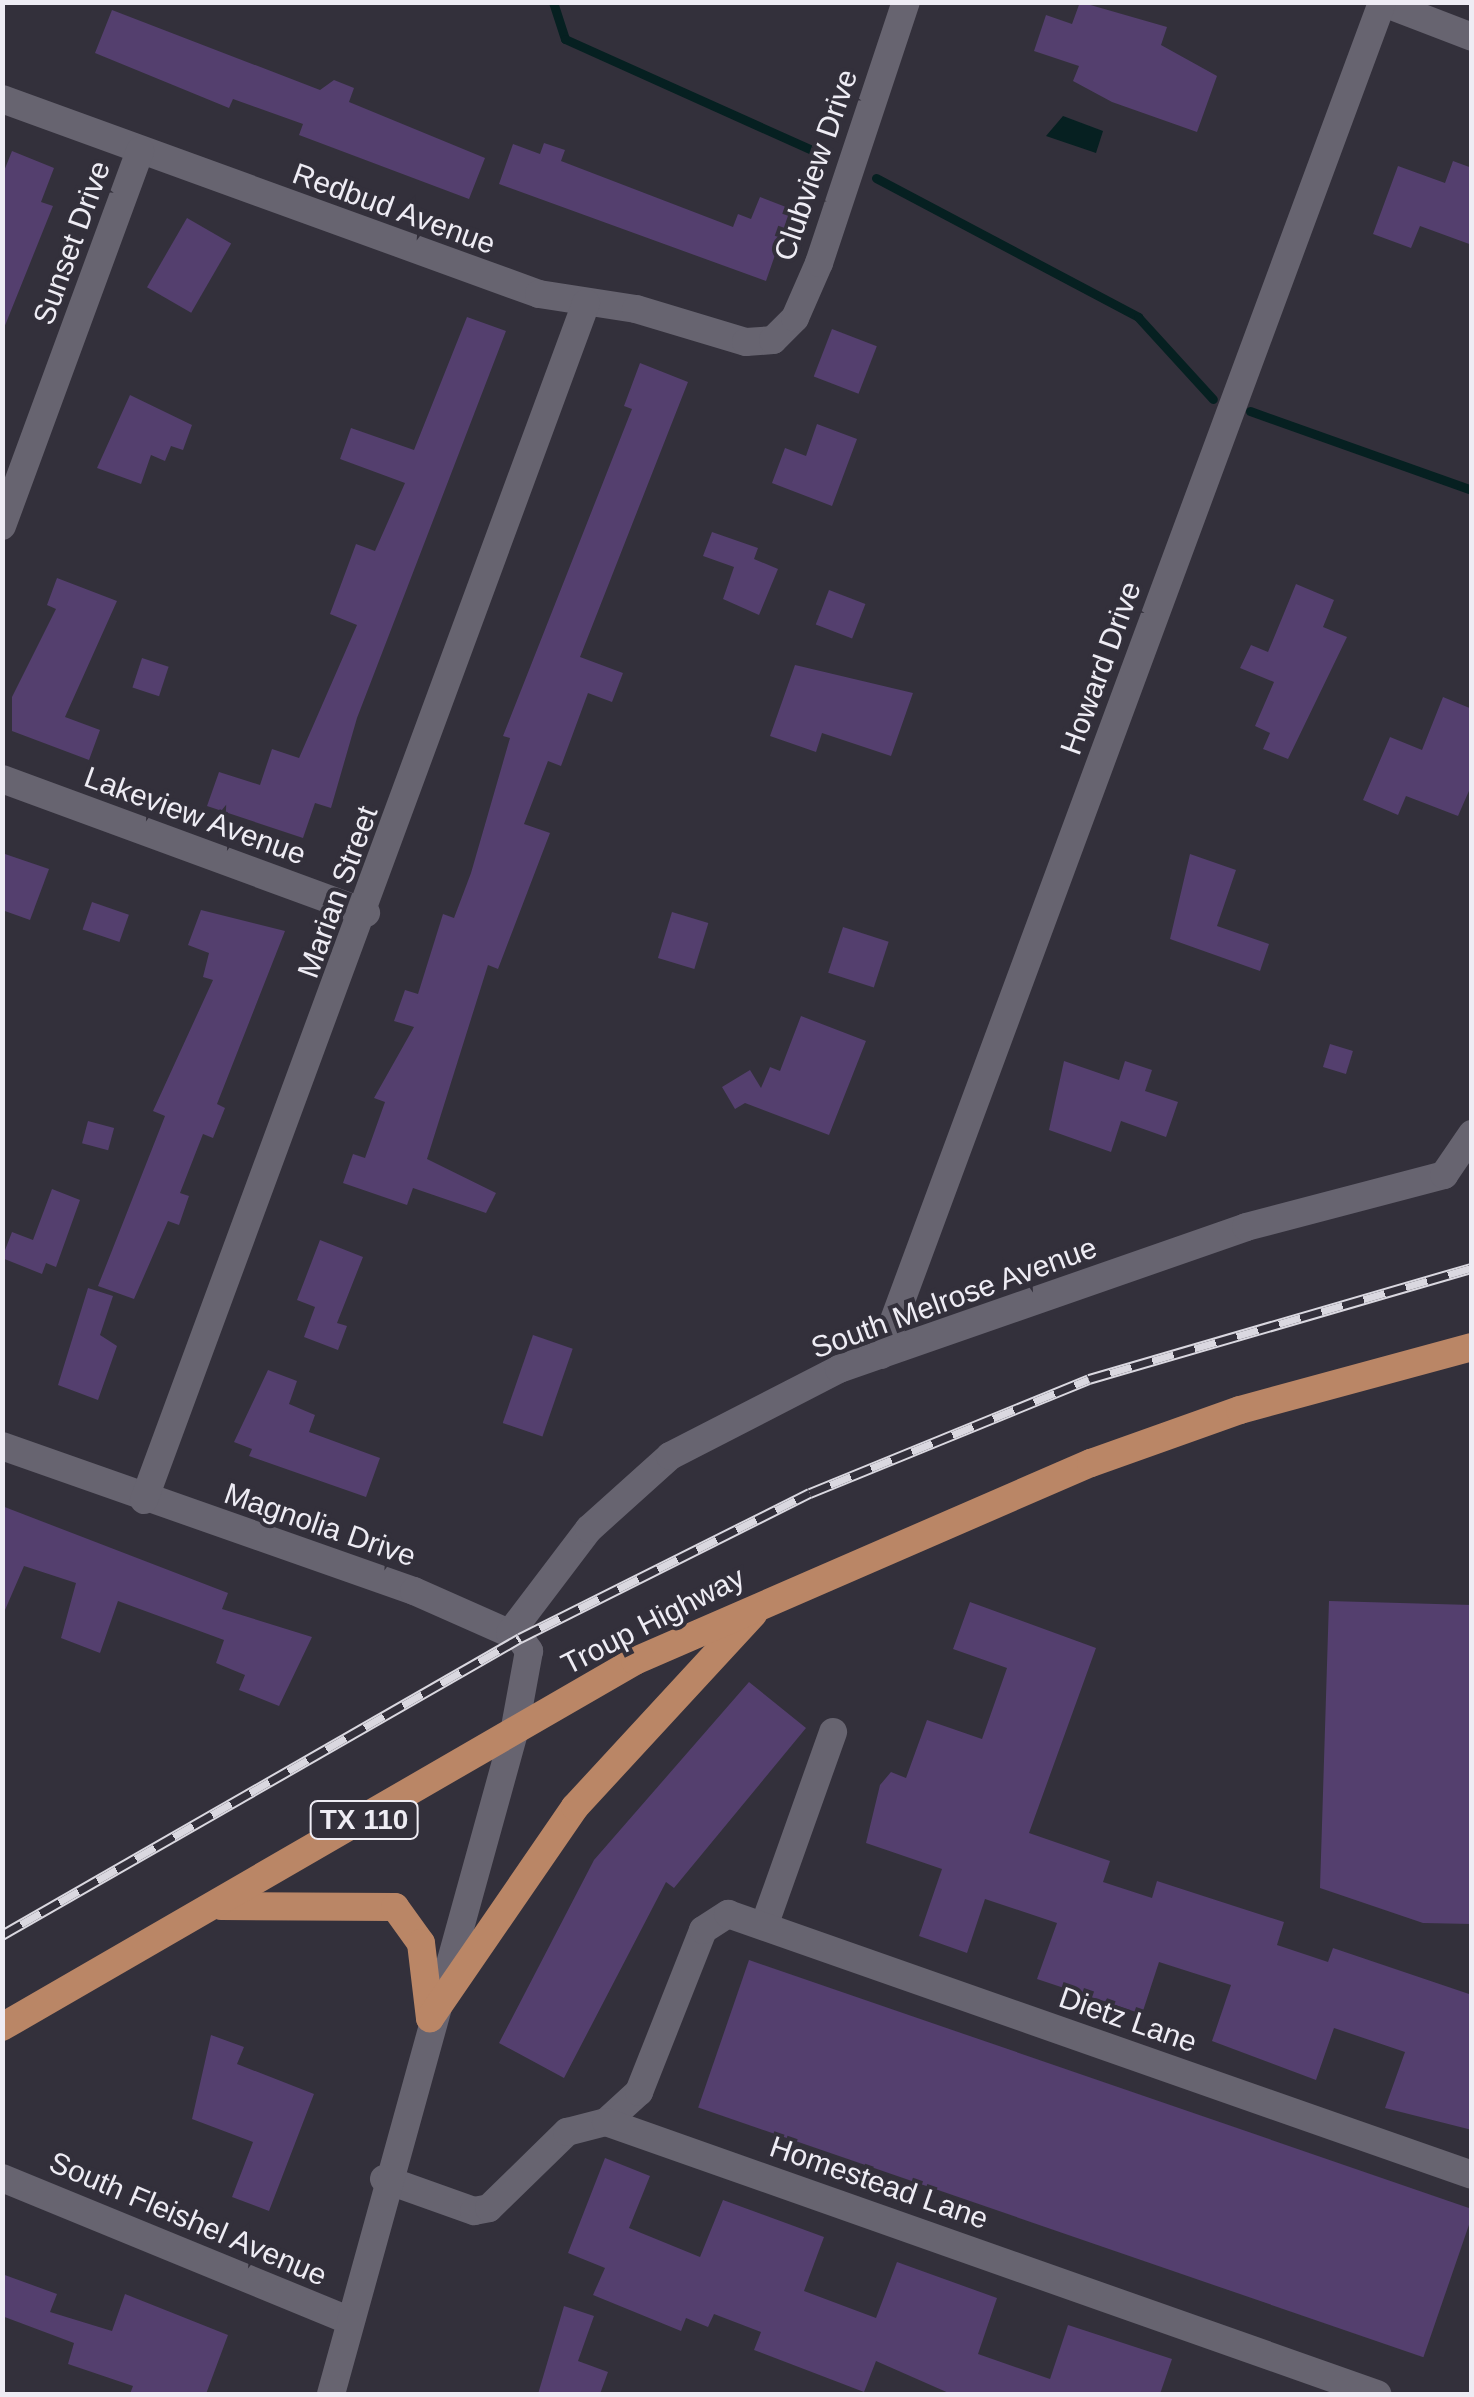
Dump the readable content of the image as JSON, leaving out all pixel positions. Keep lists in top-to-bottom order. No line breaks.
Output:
{"streets":{"main road":["Troup Highway","TX 110"],"street":["Clubview Drive","Redbud Avenue","Sunset Drive","Howard Drive","Lakeview Avenue","Marian Street","South Melrose Avenue","Magnolia Drive","Dietz Lane","Homestead Lane","South Fleishel Avenue"]},"crossings":[["Clubview Drive","Redbud Avenue"],["Redbud Avenue","Sunset Drive"],["Redbud Avenue","Marian Street"],["Howard Drive","South Melrose Avenue"],["Lakeview Avenue","Marian Street"],["Marian Street","Magnolia Drive"],["South Melrose Avenue","Magnolia Drive"],["Troup Highway","TX 110"],["Dietz Lane","Homestead Lane"]]}
